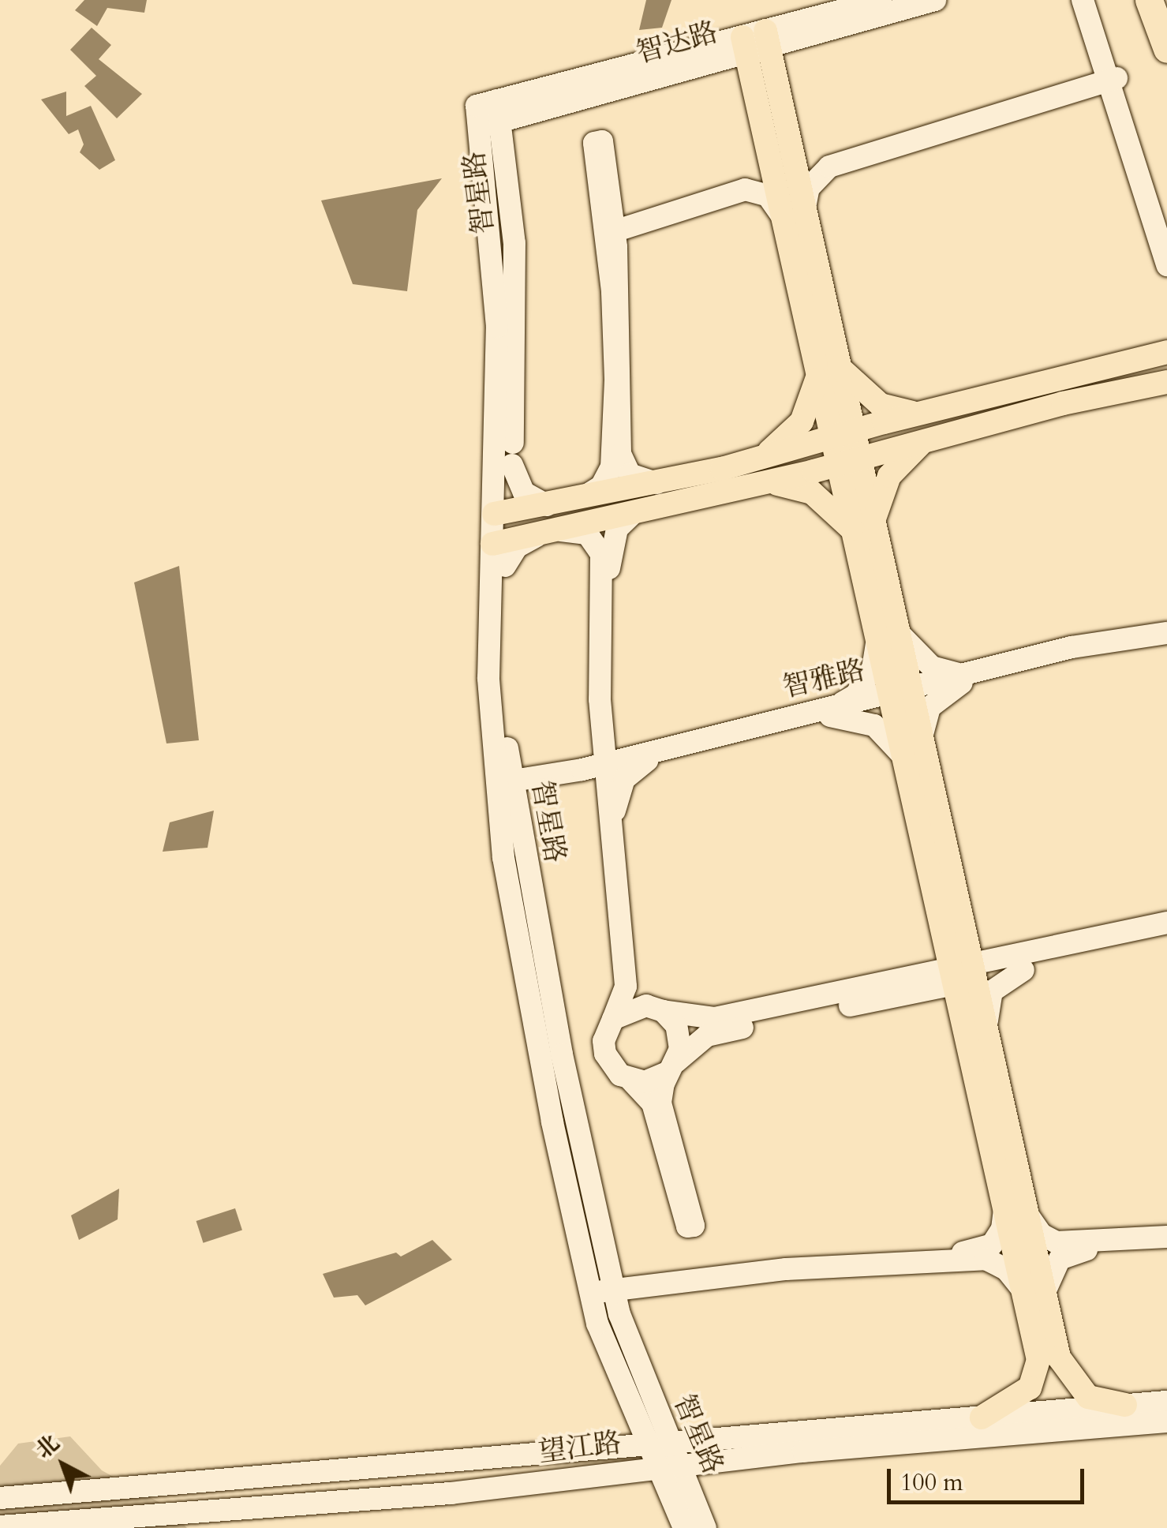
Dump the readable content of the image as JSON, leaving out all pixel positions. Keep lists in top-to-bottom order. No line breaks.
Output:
{"streets":{"main road":["智达路","智星路","智雅路","望江路"]},"crossings":[["智达路","智星路"],["智星路","智雅路"],["智星路","望江路"]],"scale_bar":"100 m","north":"top left"}
